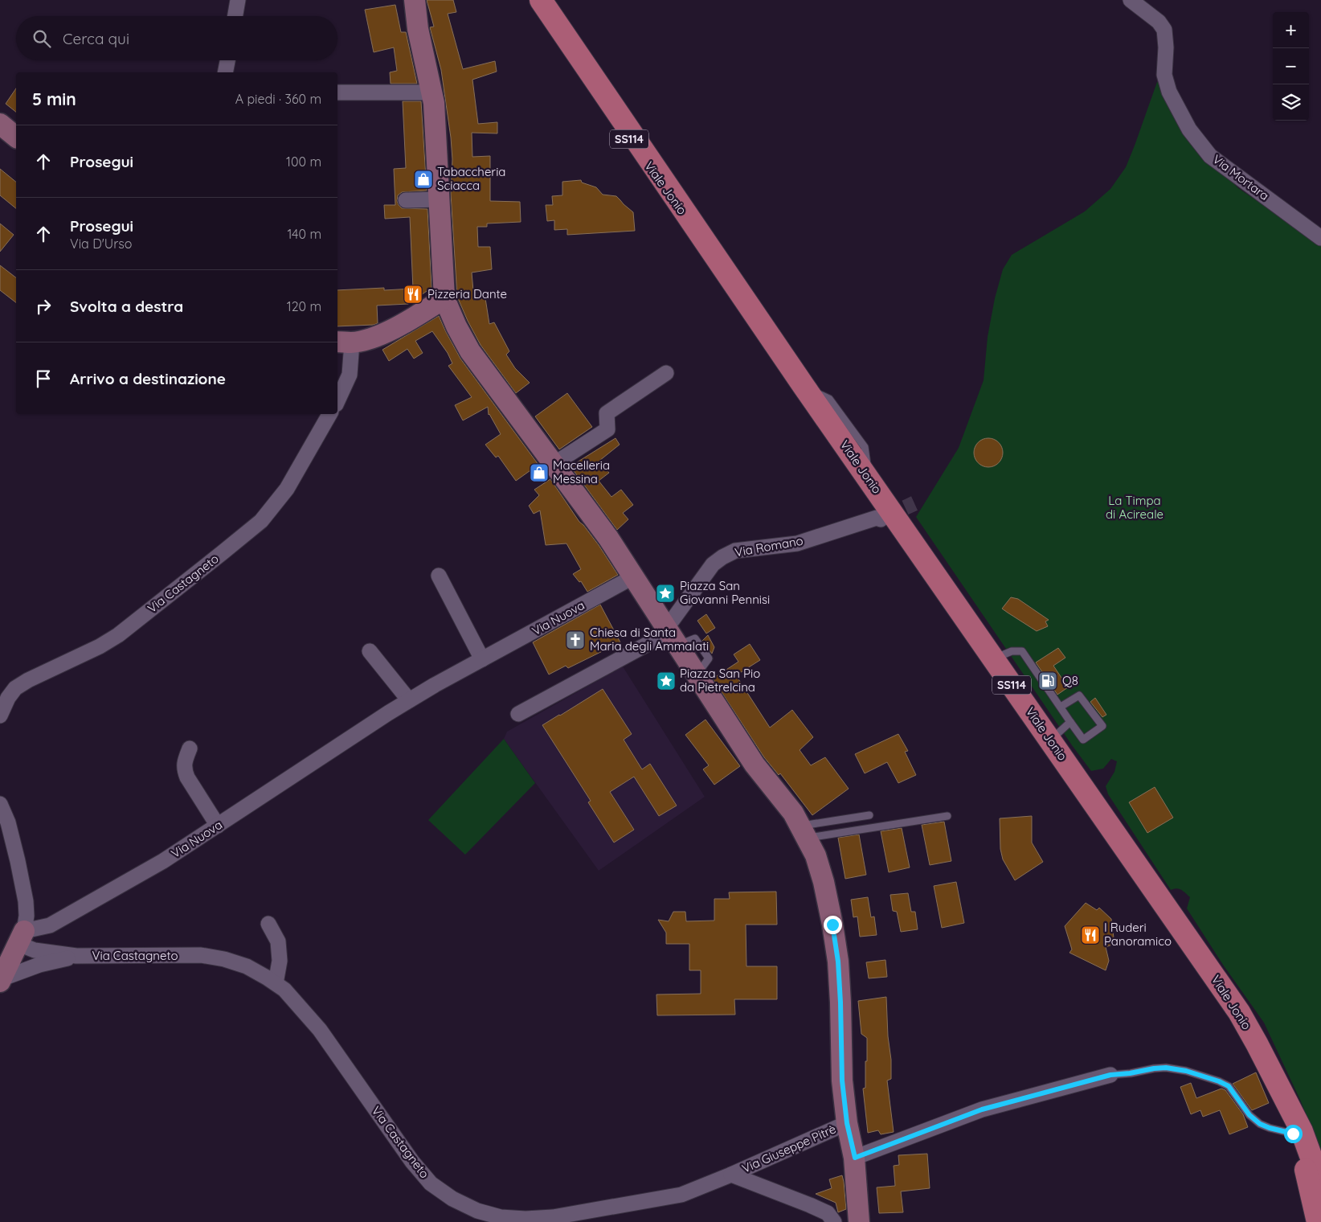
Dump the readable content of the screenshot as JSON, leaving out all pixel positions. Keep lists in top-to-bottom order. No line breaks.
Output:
{"streets":{"main road":["SS114","Viale Jonio"],"street":["Via Mortara","Via Romano","Via Castagneto","Via Nuova","Via Giuseppe Pitrè"]},"crossings":[["Via Castagneto","Via Giuseppe Pitrè"]],"parks":["La Timpa di Acireale"],"places":{"shop":["Tabaccheria Sciacca","Macelleria Messina"],"restaurant":["Pizzeria Dante","I Ruderi Panoramico"],"place":["Piazza San Giovanni Pennisi","Piazza San Pio da Pietrelcina"],"church":["Chiesa di Santa Maria degli Ammalati"],"fuel station":["Q8"]},"page":{"map_buttons":["+","−"],"search":"Cerca qui","heading":["5 min","A piedi · 360 m"],"list":[["Prosegui","100 m"],["Prosegui","Via D'Urso","140 m"],["Svolta a destra","120 m"],"Arrivo a destinazione"]}}
